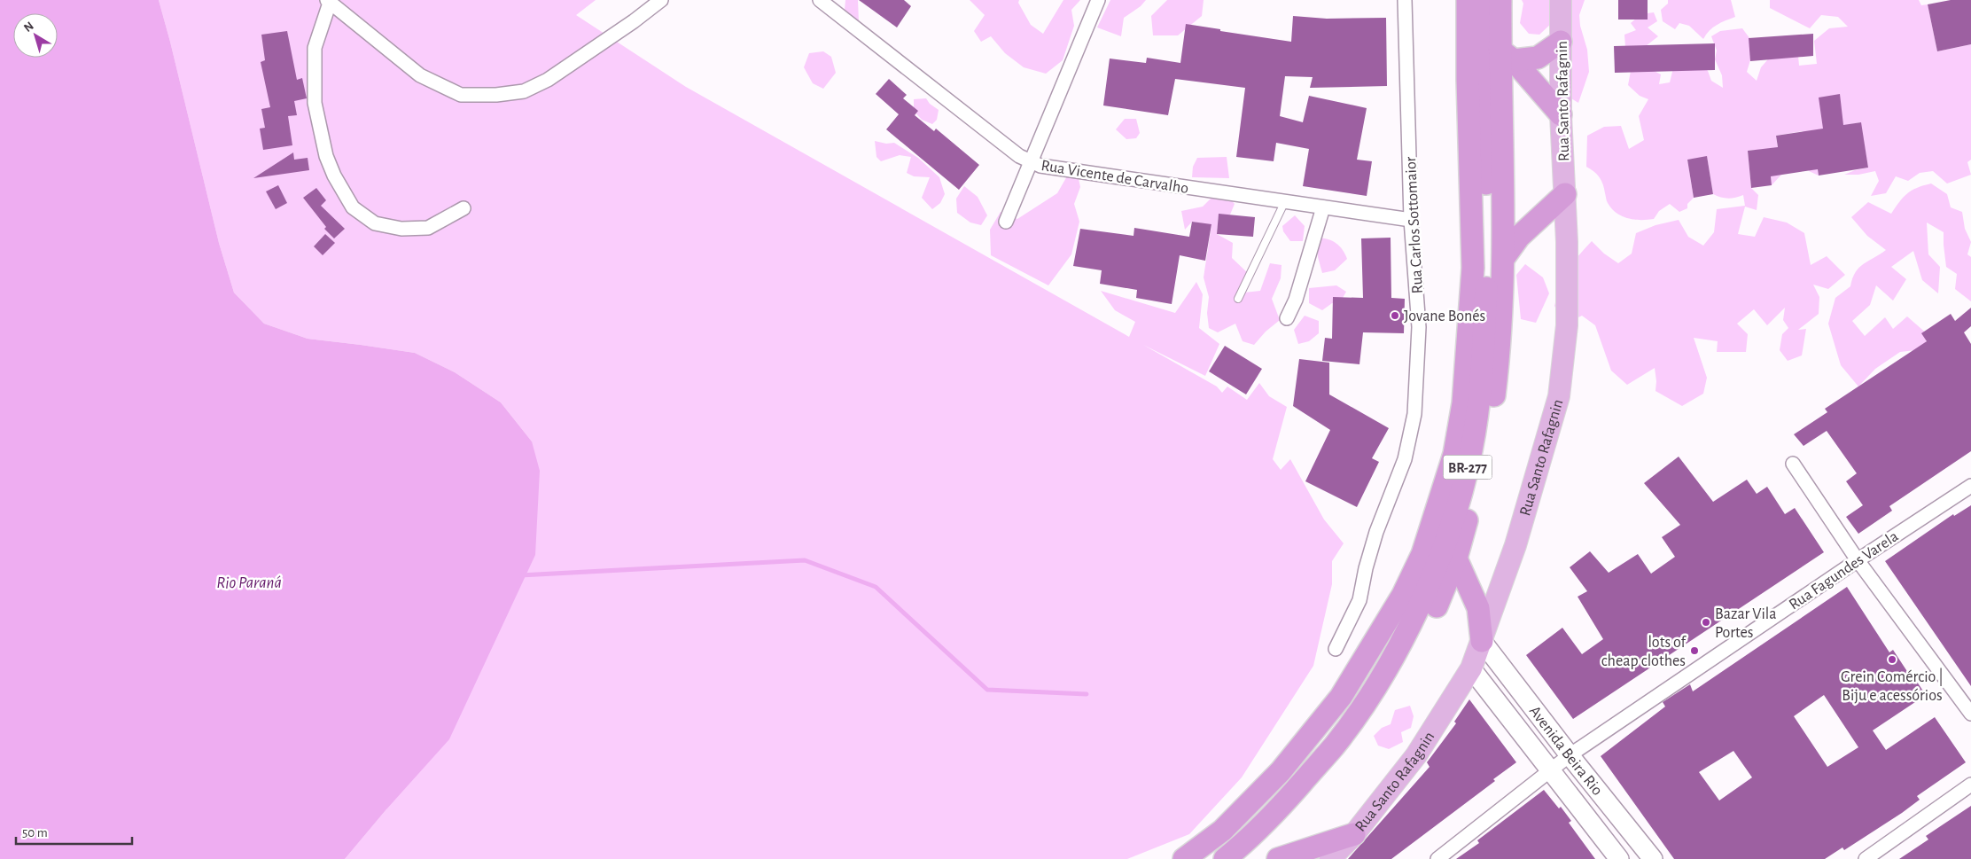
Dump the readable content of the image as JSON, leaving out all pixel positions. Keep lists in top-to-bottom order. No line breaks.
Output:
{"streets":{"highway":["BR-277"],"main road":["Rua Santo Rafagnin","Avenida Beira Rio"],"street":["Rua Vicente de Carvalho","Rua Carlos Sottomaior","Rua Fagundes Varela"]},"crossings":[["Rua Santo Rafagnin","Avenida Beira Rio"],["Rua Vicente de Carvalho","Rua Carlos Sottomaior"],["Rua Fagundes Varela","Avenida Beira Rio"]],"water":["Rio Paraná"],"places":["Jovane Bonés","Bazar Vila Portes","lots of cheap clothes","Grein Comércio | Biju e acessórios"],"scale_bar":"50 m","north":"top left"}
